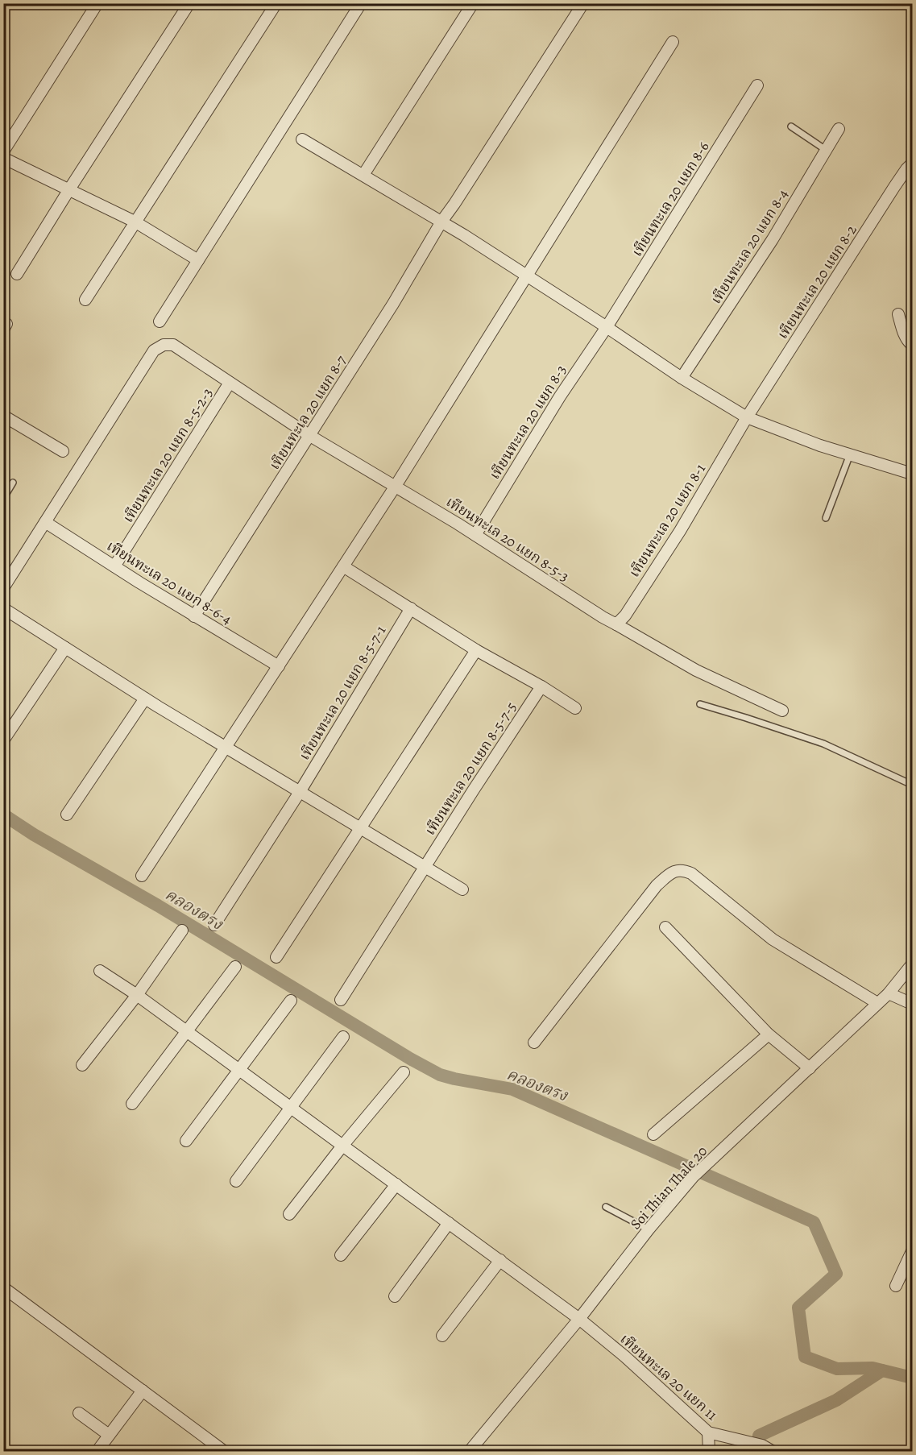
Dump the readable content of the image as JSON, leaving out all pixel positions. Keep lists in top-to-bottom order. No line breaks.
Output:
{"streets":{"street":["เทียนทะเล 20 แยก 8-6","เทียนทะเล 20 แยก 8-4","เทียนทะเล 20 แยก 8-2","เทียนทะเล 20 แยก 8-7","เทียนทะเล 20 แยก 8-3","เทียนทะเล 20 แยก 8-5-2-3","เทียนทะเล 20 แยก 8-1","เทียนทะเล 20 แยก 8-5-3","เทียนทะเล 20 แยก 8-6-4","เทียนทะเล 20 แยก 8-5-7-1","เทียนทะเล 20 แยก 8-5-7-5","Soi Thian Thale 20","เทียนทะเล 20 แยก 11"]},"crossings":[["เทียนทะเล 20 แยก 8-6","เทียนทะเล 20 แยก 8-3"],["เทียนทะเล 20 แยก 8-2","เทียนทะเล 20 แยก 8-1"],["เทียนทะเล 20 แยก 8-7","เทียนทะเล 20 แยก 8-5-3"],["เทียนทะเล 20 แยก 8-7","เทียนทะเล 20 แยก 8-6-4"],["เทียนทะเล 20 แยก 8-3","เทียนทะเล 20 แยก 8-5-3"],["เทียนทะเล 20 แยก 8-5-2-3","เทียนทะเล 20 แยก 8-5-3"],["เทียนทะเล 20 แยก 8-5-2-3","เทียนทะเล 20 แยก 8-6-4"],["เทียนทะเล 20 แยก 8-1","เทียนทะเล 20 แยก 8-5-3"],["เทียนทะเล 20 แยก 8-5-3","เทียนทะเล 20 แยก 8-6-4"],["Soi Thian Thale 20","เทียนทะเล 20 แยก 11"]],"water":["คลองตรง"]}
